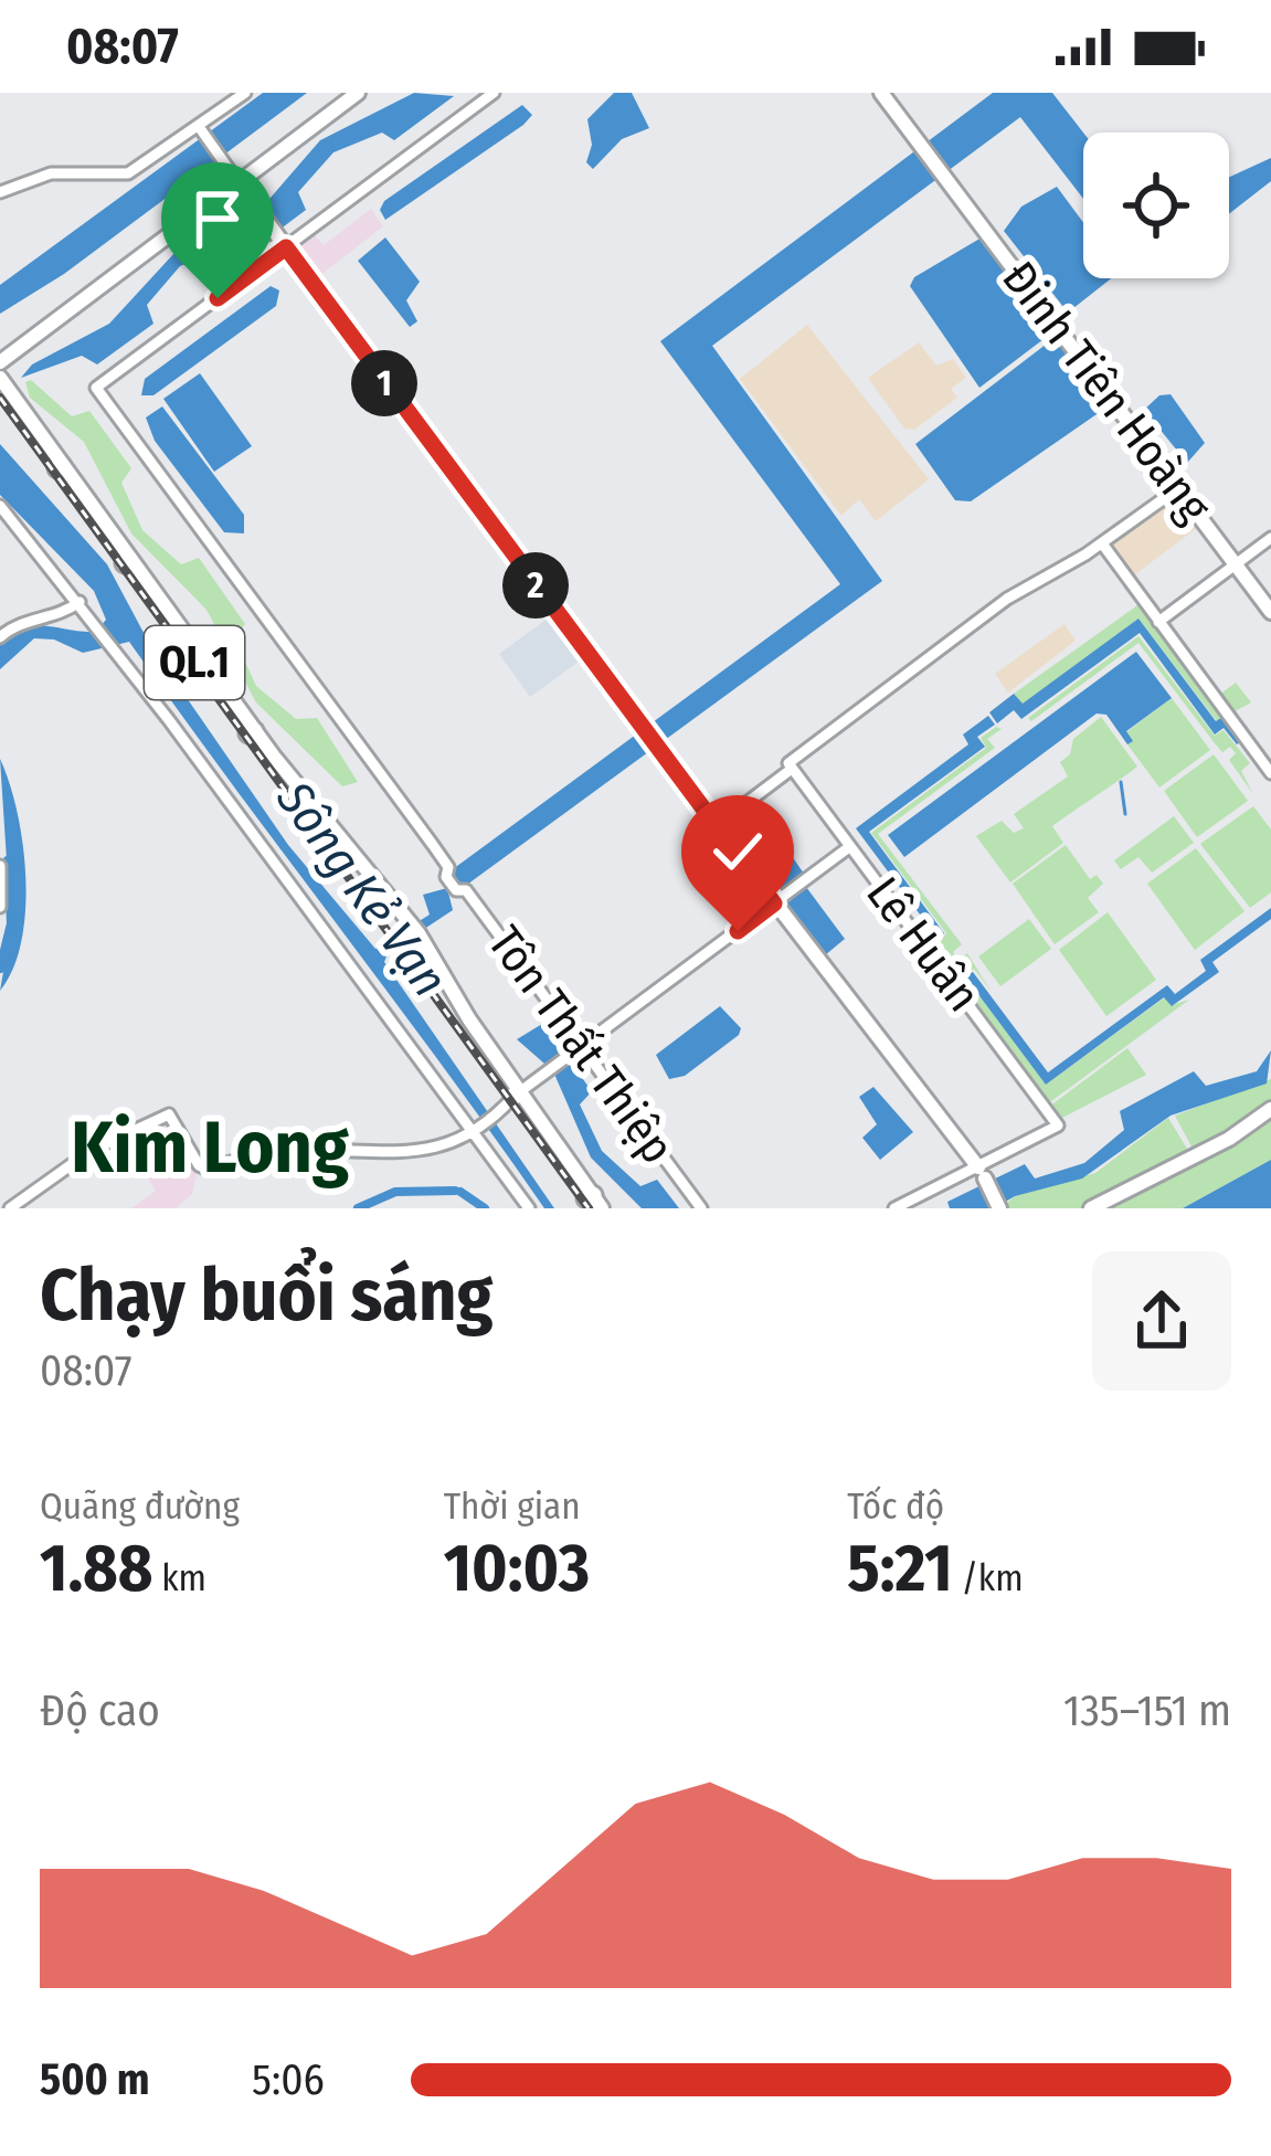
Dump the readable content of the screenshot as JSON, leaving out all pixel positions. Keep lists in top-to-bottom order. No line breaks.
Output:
{"streets":{"main road":["Đinh Tiên Hoàng","QL.1"],"street":["Lê Huân","Tôn Thất Thiệp"]},"districts":["Kim Long"],"water":["Sông Kẻ Vạn"],"page":{"status":"08:07","pins":["1","2"],"heading":["Chạy buổi sáng","08:07"],"stats":[["Quãng đường","1.88 km"],["Thời gian","10:03"],["Tốc độ","5:21 /km"]],"chart":["Độ cao","135–151 m"],"list":[{"name":"500 m","note":"5:06"}]}}
